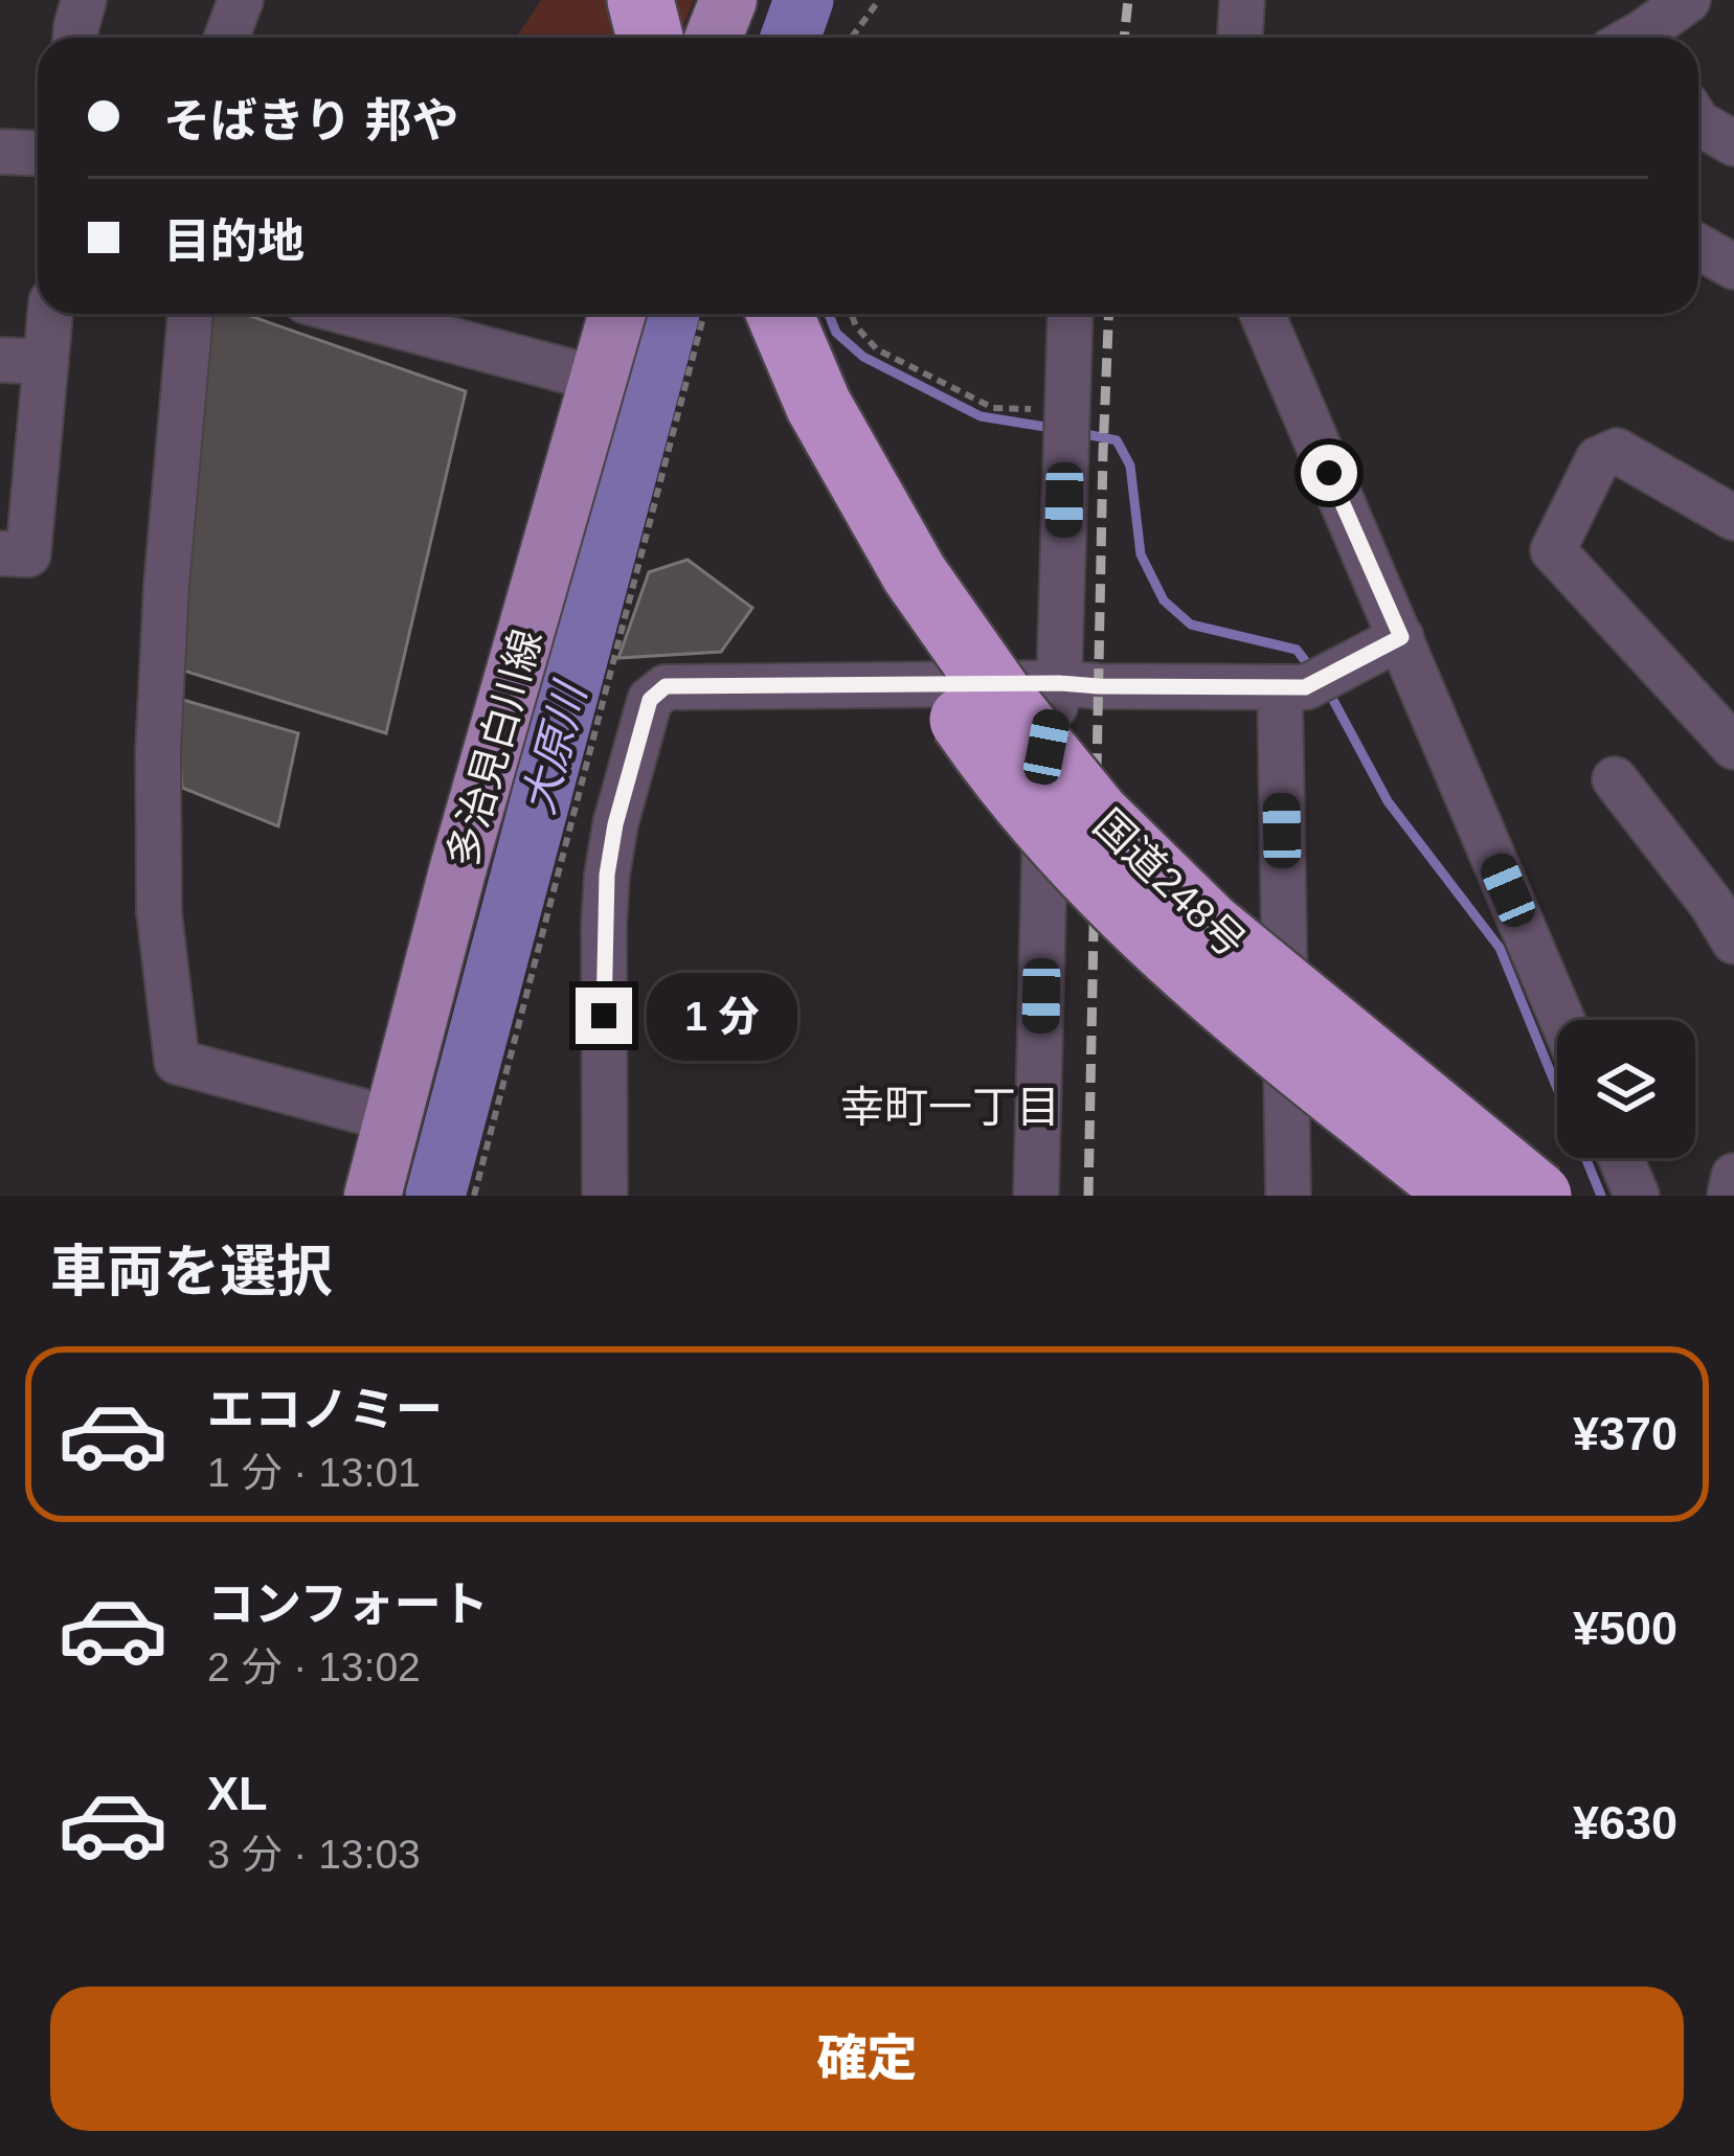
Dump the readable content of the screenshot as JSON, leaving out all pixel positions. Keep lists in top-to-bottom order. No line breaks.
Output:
{"streets":{"highway":["国道248号"],"main road":["多治見白川線"]},"districts":["幸町一丁目"],"water":["大原川"],"page":{"banner":["そばきり 邦や","目的地"],"bubble":"1 分","heading":"車両を選択","list":[{"name":"エコノミー","note":"1 分 · 13:01","value":"¥370"},{"name":"コンフォート","note":"2 分 · 13:02","value":"¥500"},{"name":"XL","note":"3 分 · 13:03","value":"¥630"}],"buttons":"確定"}}
